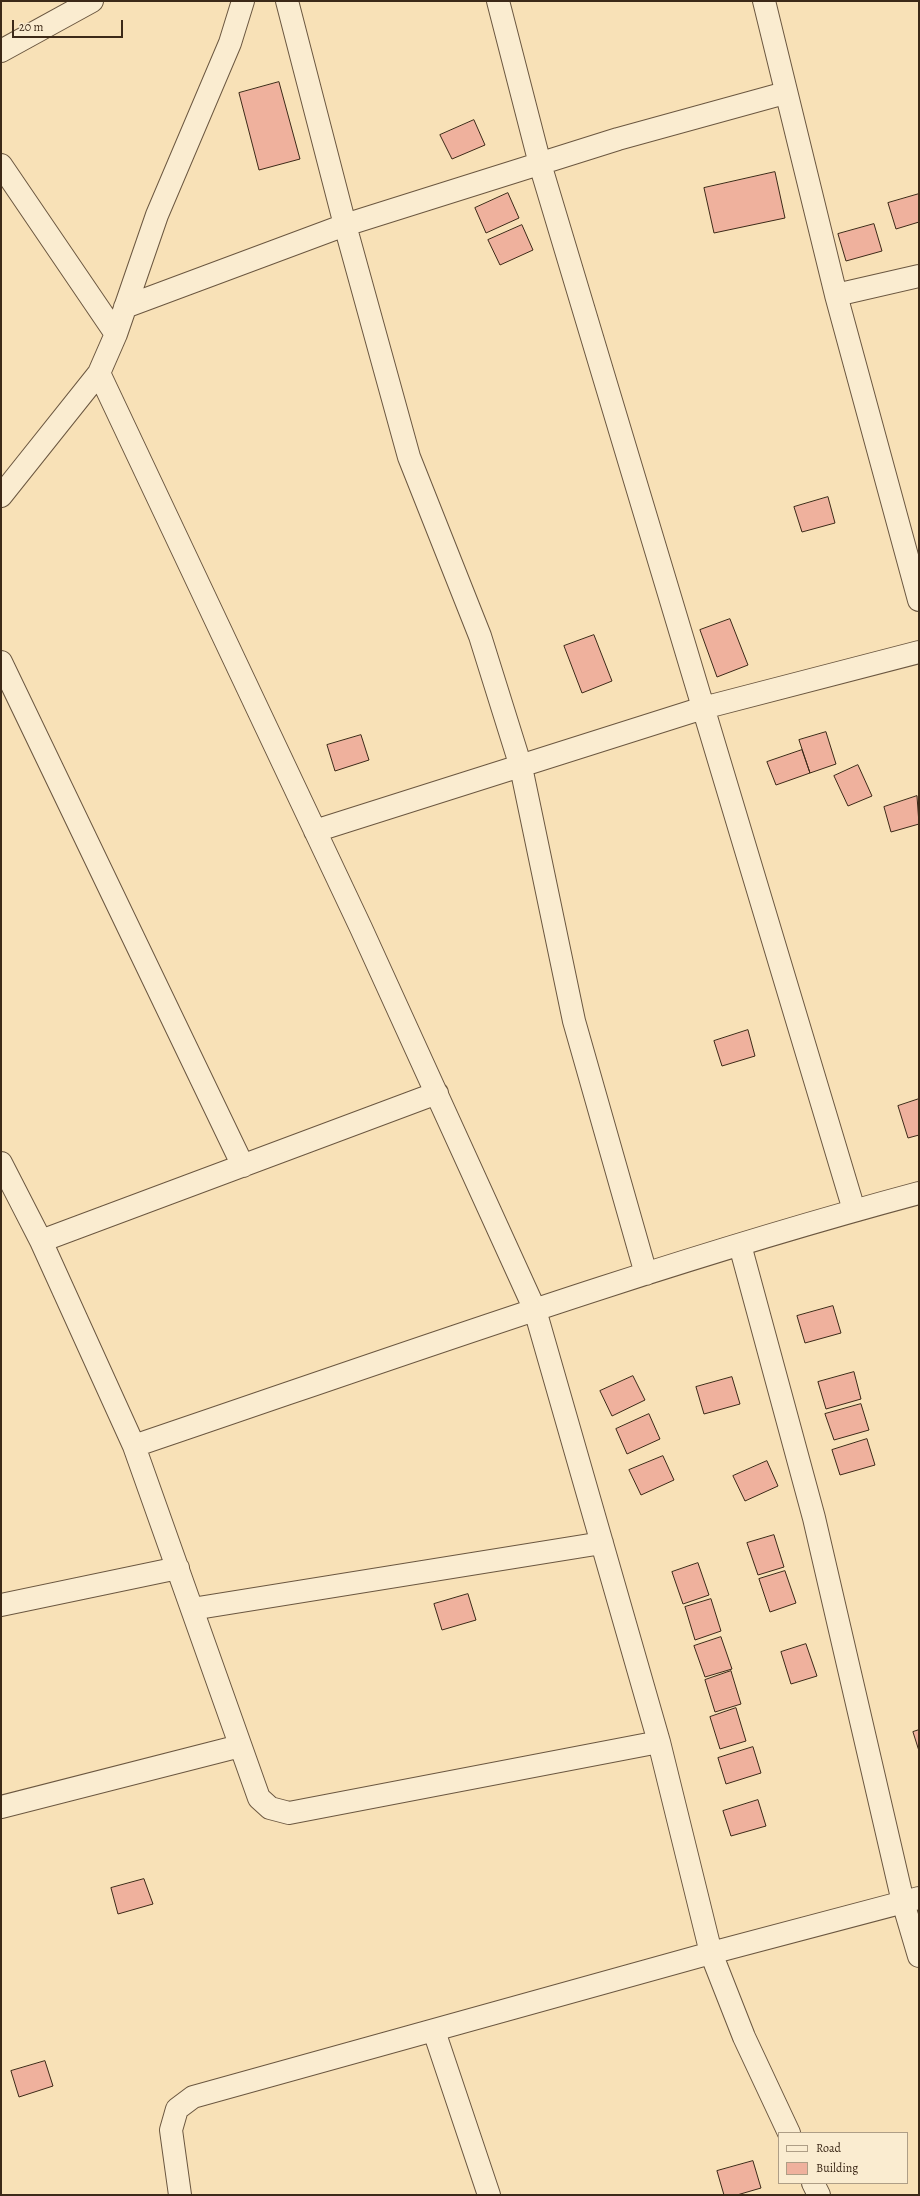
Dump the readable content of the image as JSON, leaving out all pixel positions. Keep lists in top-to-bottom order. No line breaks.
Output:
{"legend":["Road","Building"],"scale_bar":"20 m"}
